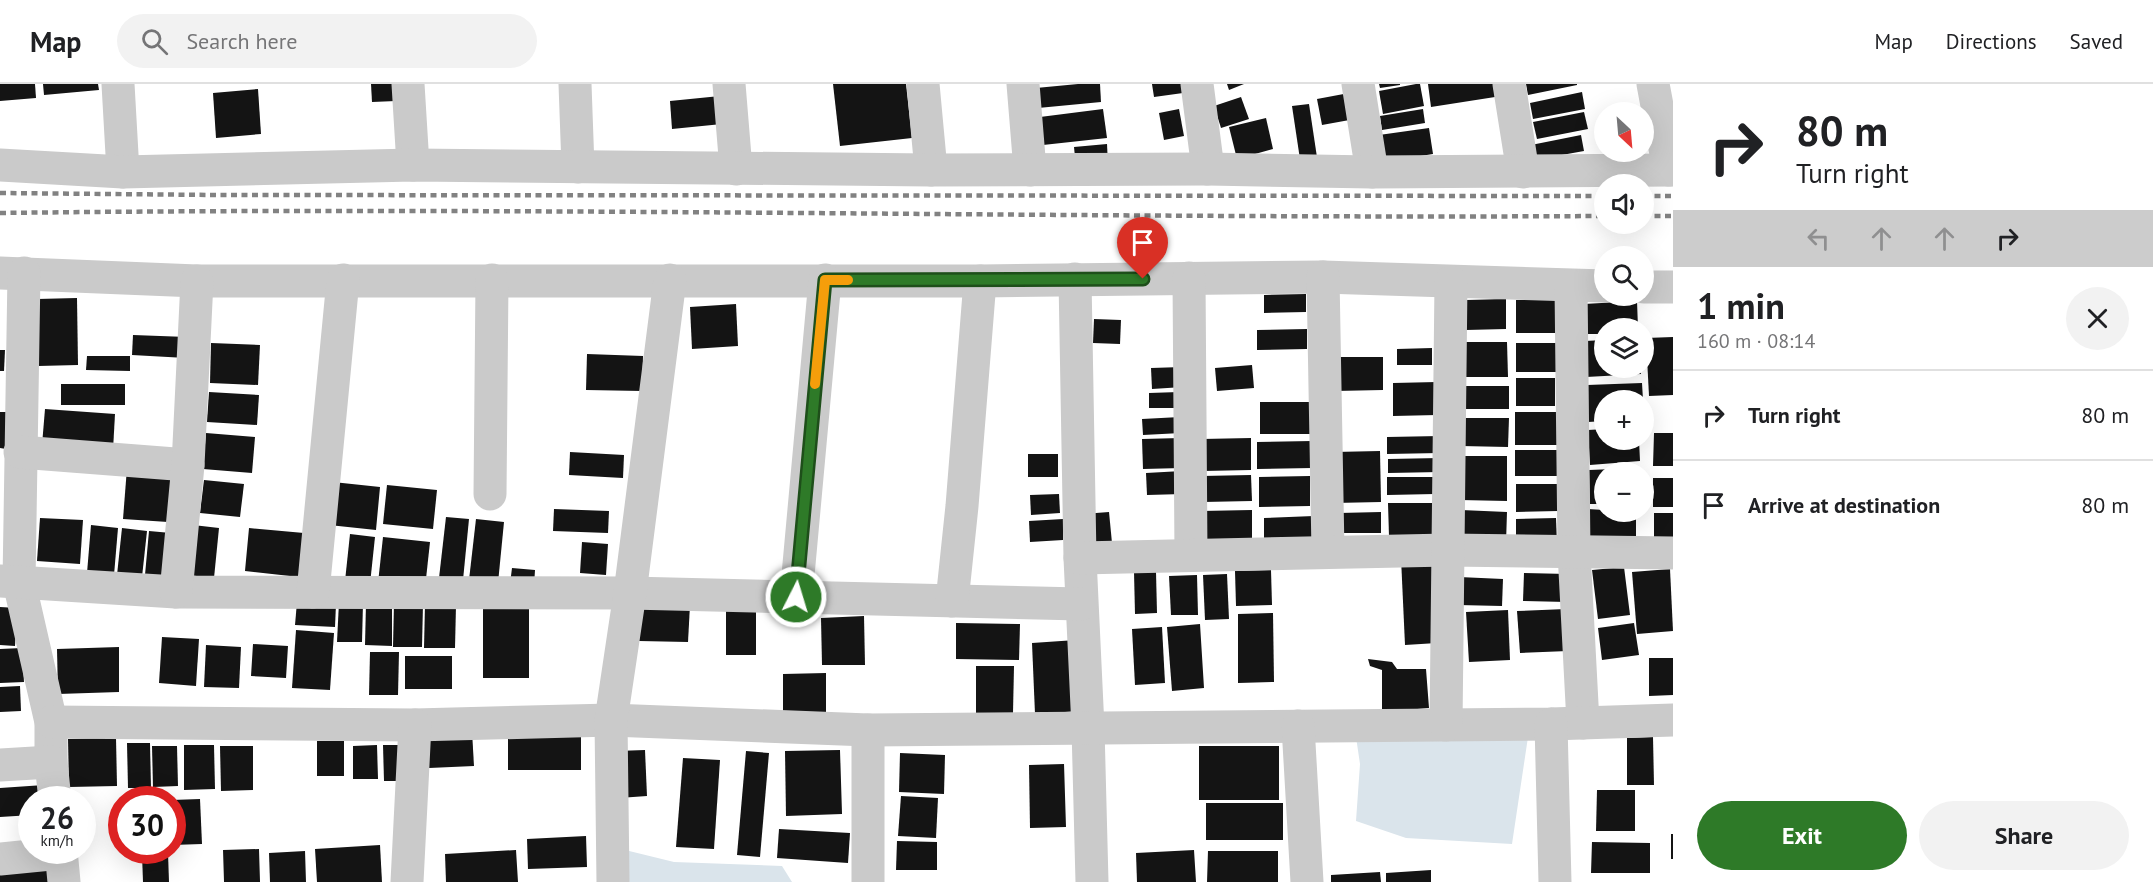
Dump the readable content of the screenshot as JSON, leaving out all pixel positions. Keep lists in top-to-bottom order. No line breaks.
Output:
{"north":"bottom right","page":{"header":"Map","search":"Search here","nav":["Map","Directions","Saved"],"turn":["80 m","Turn right"],"map_buttons":["+","−"],"heading":["1 min","160 m · 08:14"],"list":[{"name":"Turn right","value":"80 m"},{"name":"Arrive at destination","value":"80 m"}],"speed":"26 km/h","limit":"30","buttons":["Exit","Share"]}}
